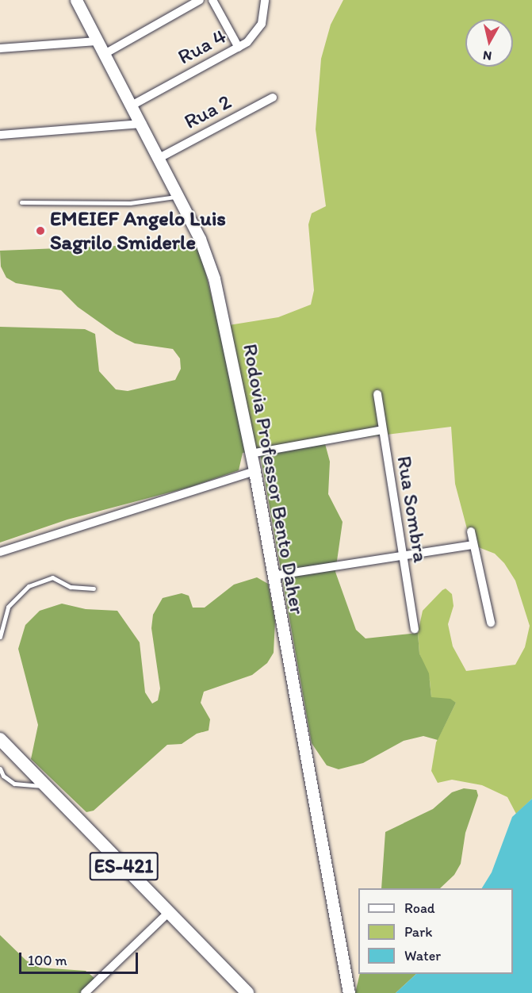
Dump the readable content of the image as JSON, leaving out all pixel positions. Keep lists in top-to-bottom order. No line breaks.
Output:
{"streets":{"main road":["ES-421"],"street":["Rua 4","Rua 2","Rodovia Professor Bento Daher","Rua Sombra"]},"crossings":[["Rua 4","Rodovia Professor Bento Daher"],["Rua 2","Rodovia Professor Bento Daher"]],"places":["EMEIEF Angelo Luis Sagrilo Smiderle"],"legend":["Road","Park","Water"],"scale_bar":"100 m","north":"bottom"}
